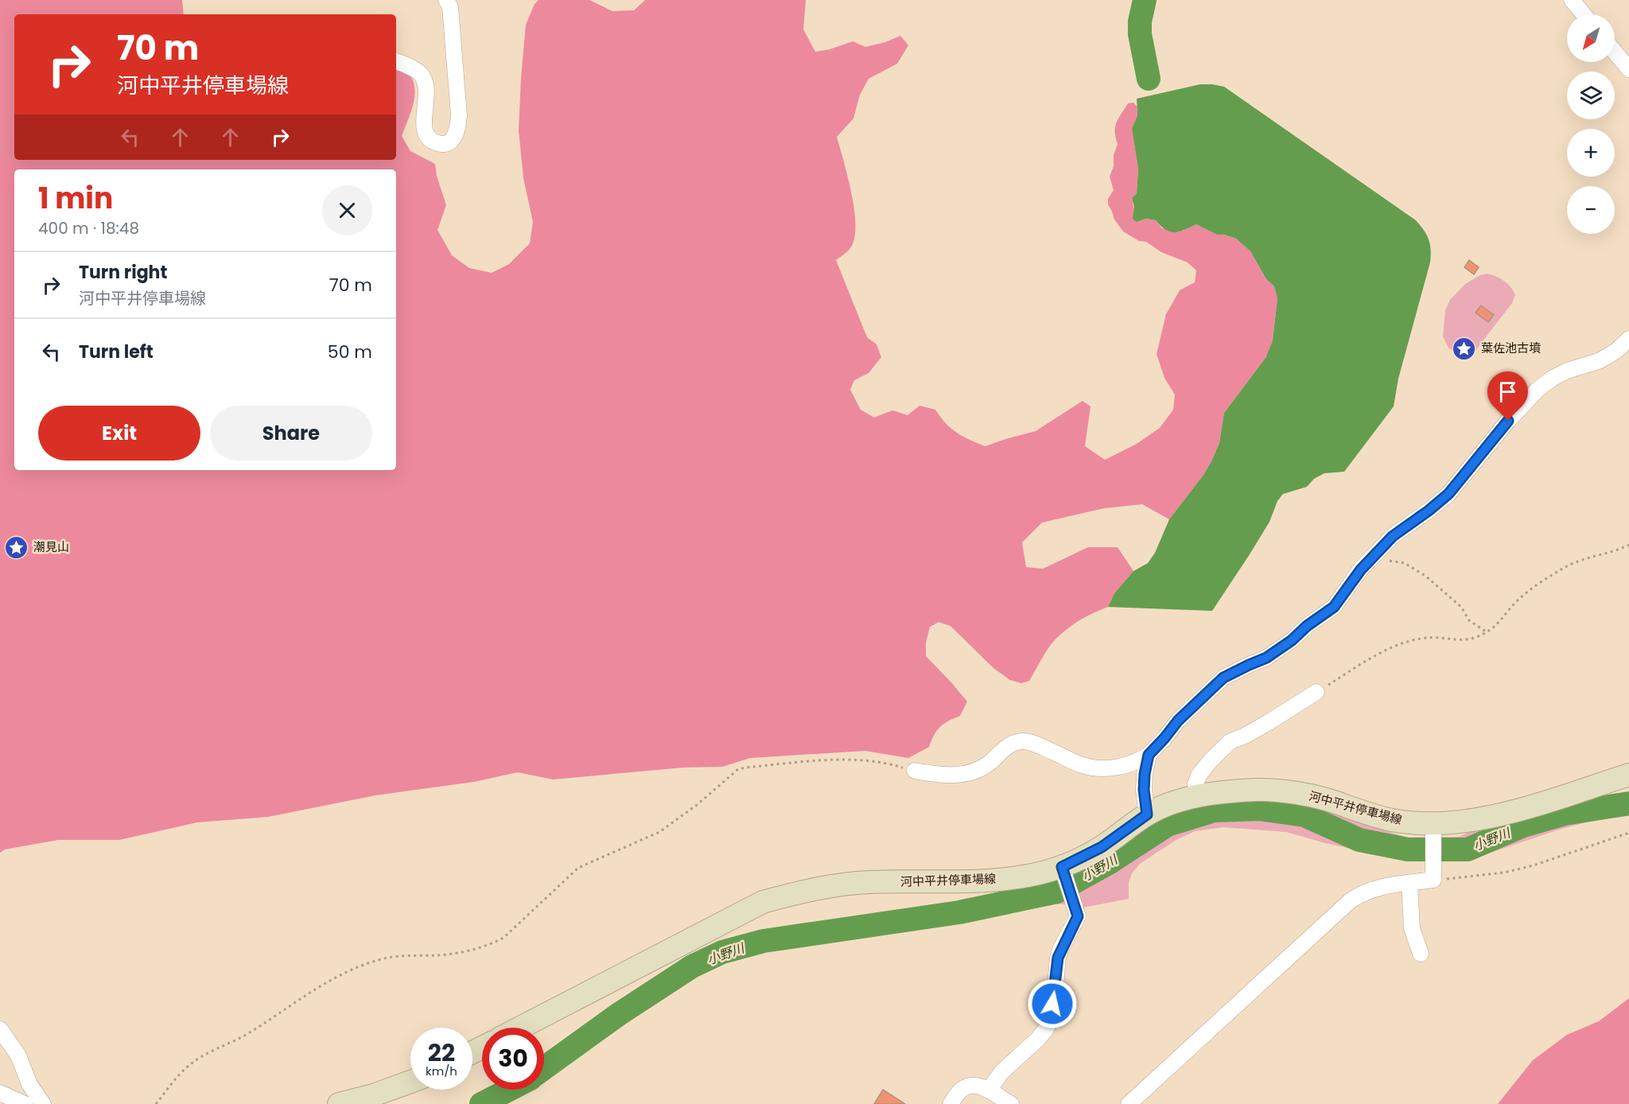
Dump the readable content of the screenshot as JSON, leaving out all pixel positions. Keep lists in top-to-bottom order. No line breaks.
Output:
{"streets":{"main road":["河中平井停車場線"]},"water":["小野川"],"places":{"place":["葉佐池古墳","潮見山"]},"north":"bottom left","page":{"map_buttons":["+","−"],"turn":["70 m","河中平井停車場線"],"heading":["1 min","400 m · 18:48"],"list":[{"name":"Turn right","note":"河中平井停車場線","value":"70 m"},{"name":"Turn left","value":"50 m"}],"buttons":["Exit","Share"],"speed":"22 km/h","limit":"30"}}
